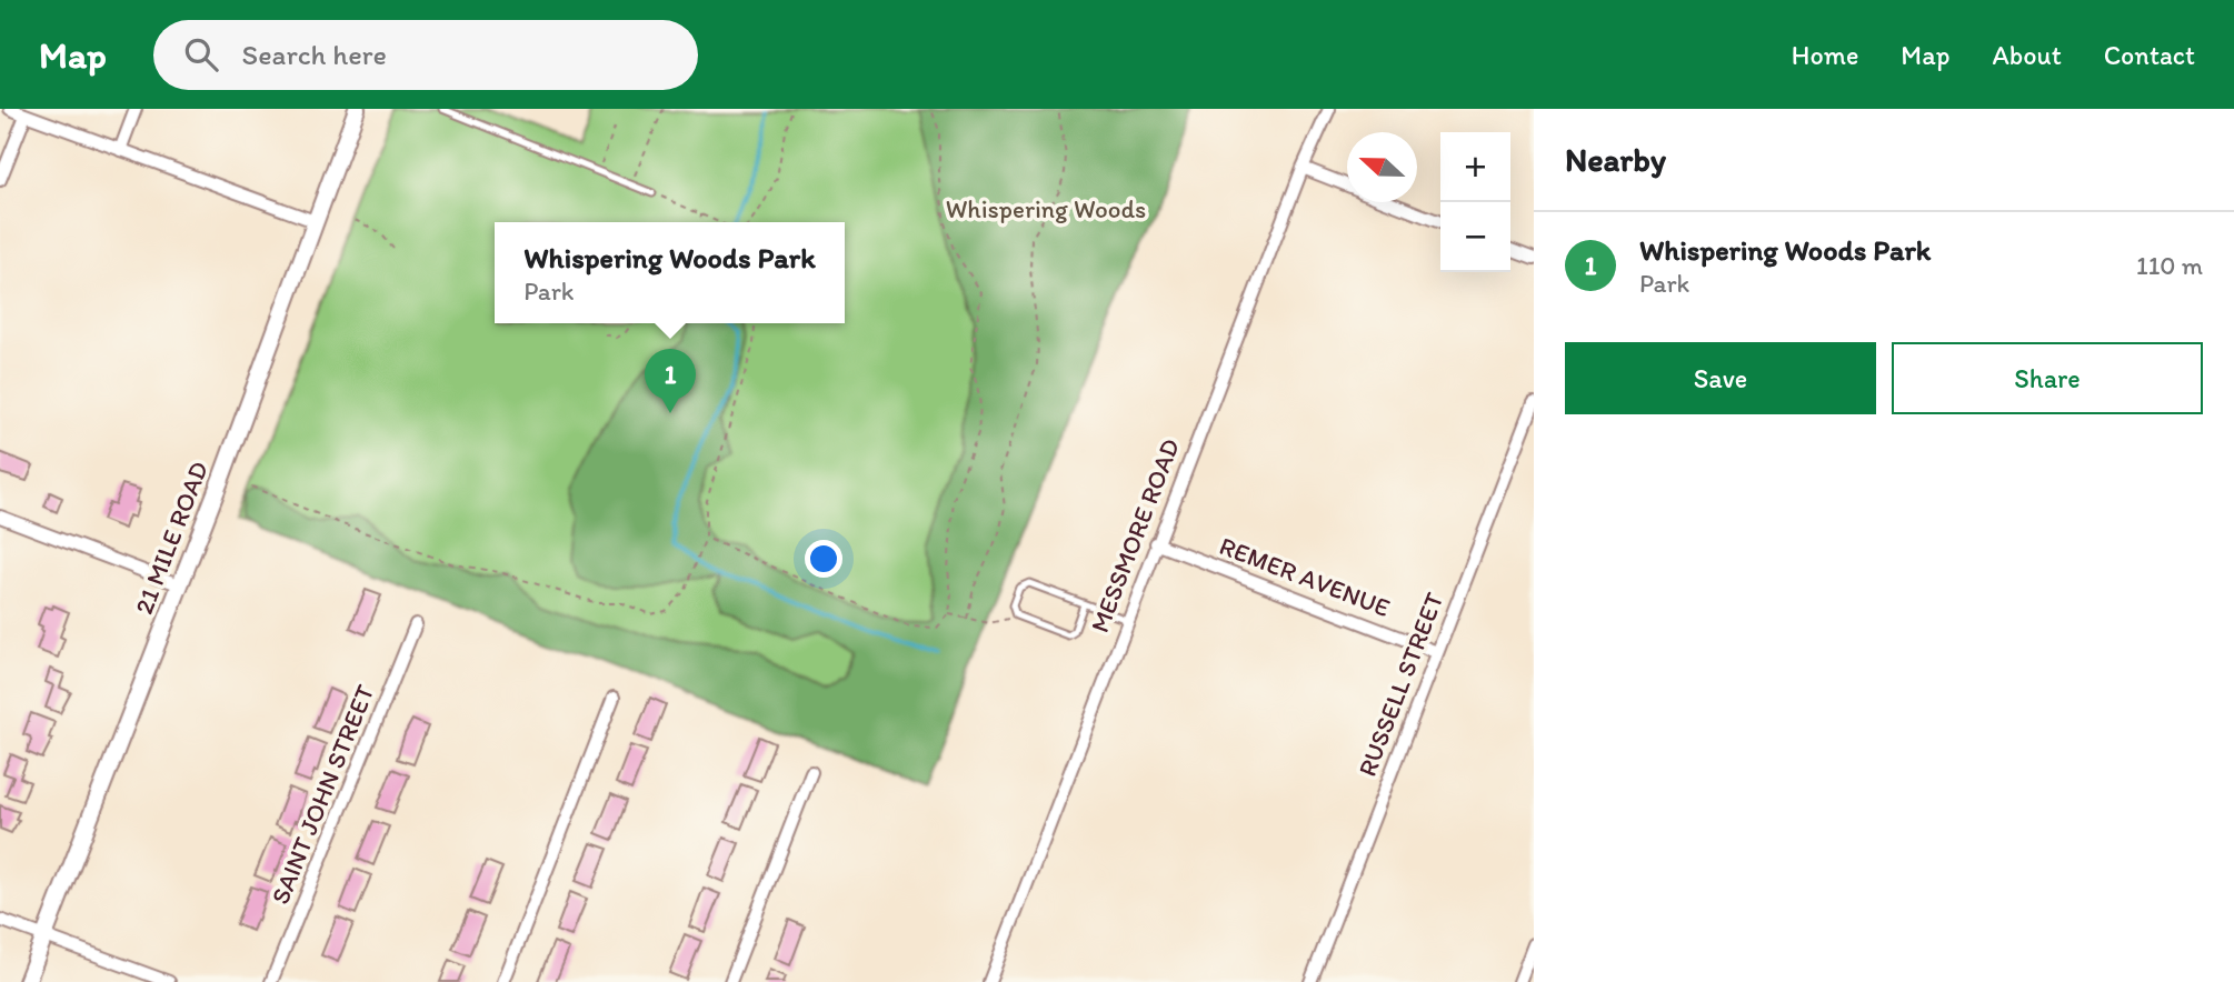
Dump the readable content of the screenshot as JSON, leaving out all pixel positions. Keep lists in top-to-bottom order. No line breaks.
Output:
{"streets":{"street":["MESSMORE ROAD","21 MILE ROAD","REMER AVENUE","RUSSELL STREET","SAINT JOHN STREET"]},"crossings":[["MESSMORE ROAD","REMER AVENUE"],["REMER AVENUE","RUSSELL STREET"]],"parks":["Whispering Woods"],"north":"left","page":{"header":"Map","search":"Search here","nav":["Home","Map","About","Contact"],"heading":"Nearby","map_buttons":["+","−"],"list":[{"mark":"1","name":"Whispering Woods Park","note":"Park","value":"110 m"}],"popup":["Whispering Woods Park","Park"],"buttons":["Save","Share"],"pins":"1"}}
